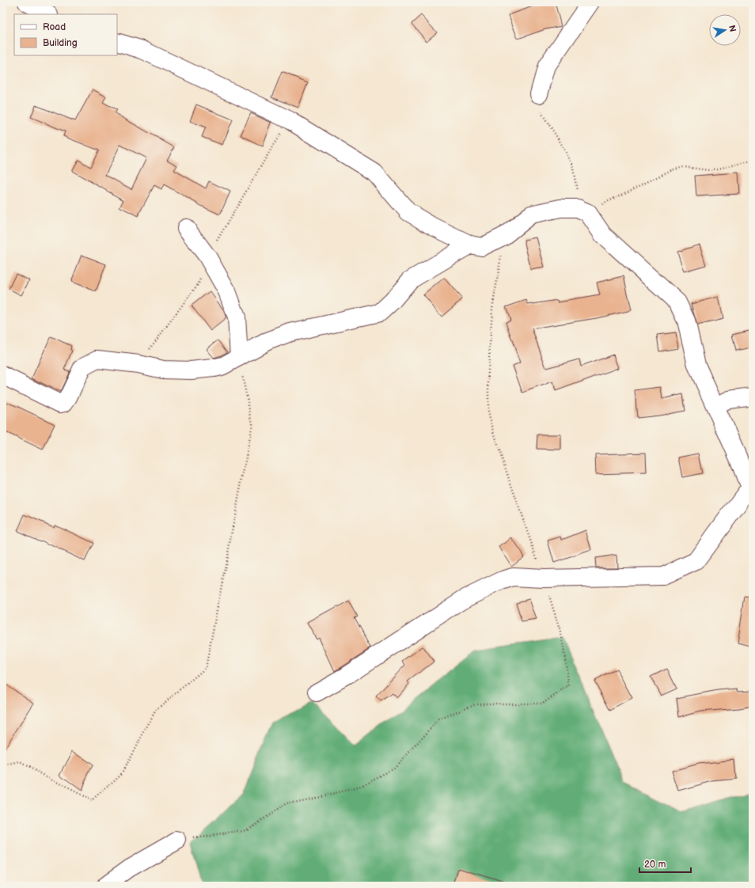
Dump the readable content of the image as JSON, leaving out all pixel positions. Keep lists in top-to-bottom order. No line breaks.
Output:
{"legend":["Road","Building"],"scale_bar":"20 m","north":"right"}
